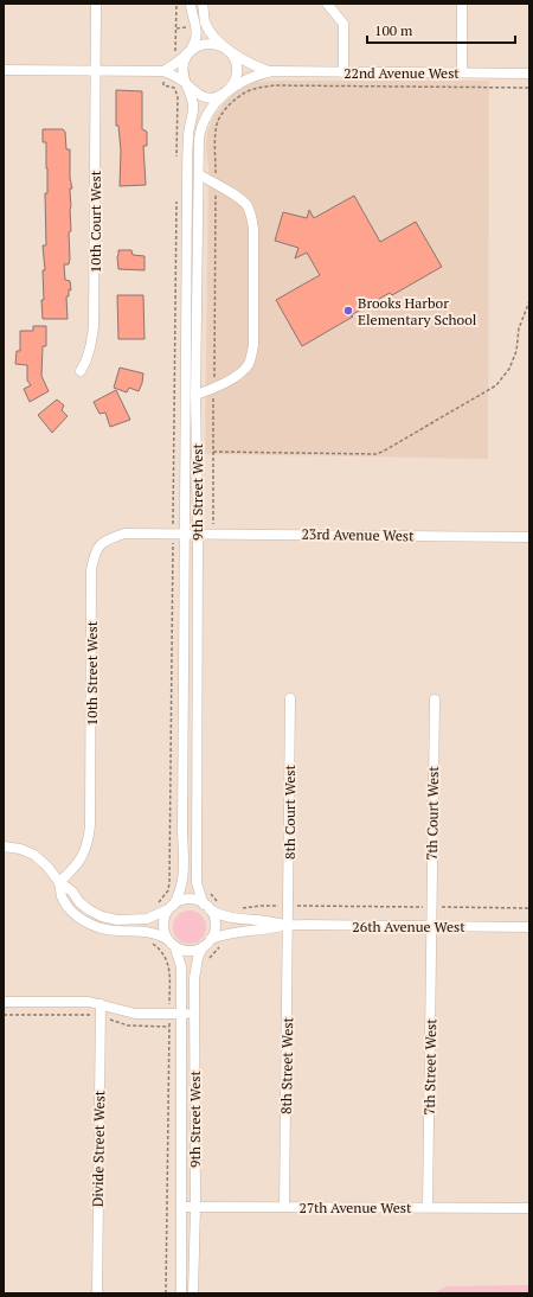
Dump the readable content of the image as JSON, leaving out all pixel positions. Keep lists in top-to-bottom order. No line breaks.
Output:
{"streets":{"street":["22nd Avenue West","10th Court West","9th Street West","23rd Avenue West","10th Street West","8th Court West","7th Court West","26th Avenue West","8th Street West","7th Street West","Divide Street West","27th Avenue West"]},"crossings":[["22nd Avenue West","9th Street West"],["9th Street West","23rd Avenue West"],["9th Street West","10th Street West"],["9th Street West","26th Avenue West"],["9th Street West","27th Avenue West"],["23rd Avenue West","10th Street West"],["8th Court West","26th Avenue West"],["8th Court West","8th Street West"],["7th Court West","26th Avenue West"],["7th Court West","7th Street West"],["26th Avenue West","8th Street West"],["26th Avenue West","7th Street West"],["8th Street West","27th Avenue West"],["7th Street West","27th Avenue West"]],"places":["Brooks Harbor Elementary School"],"scale_bar":"100 m"}
